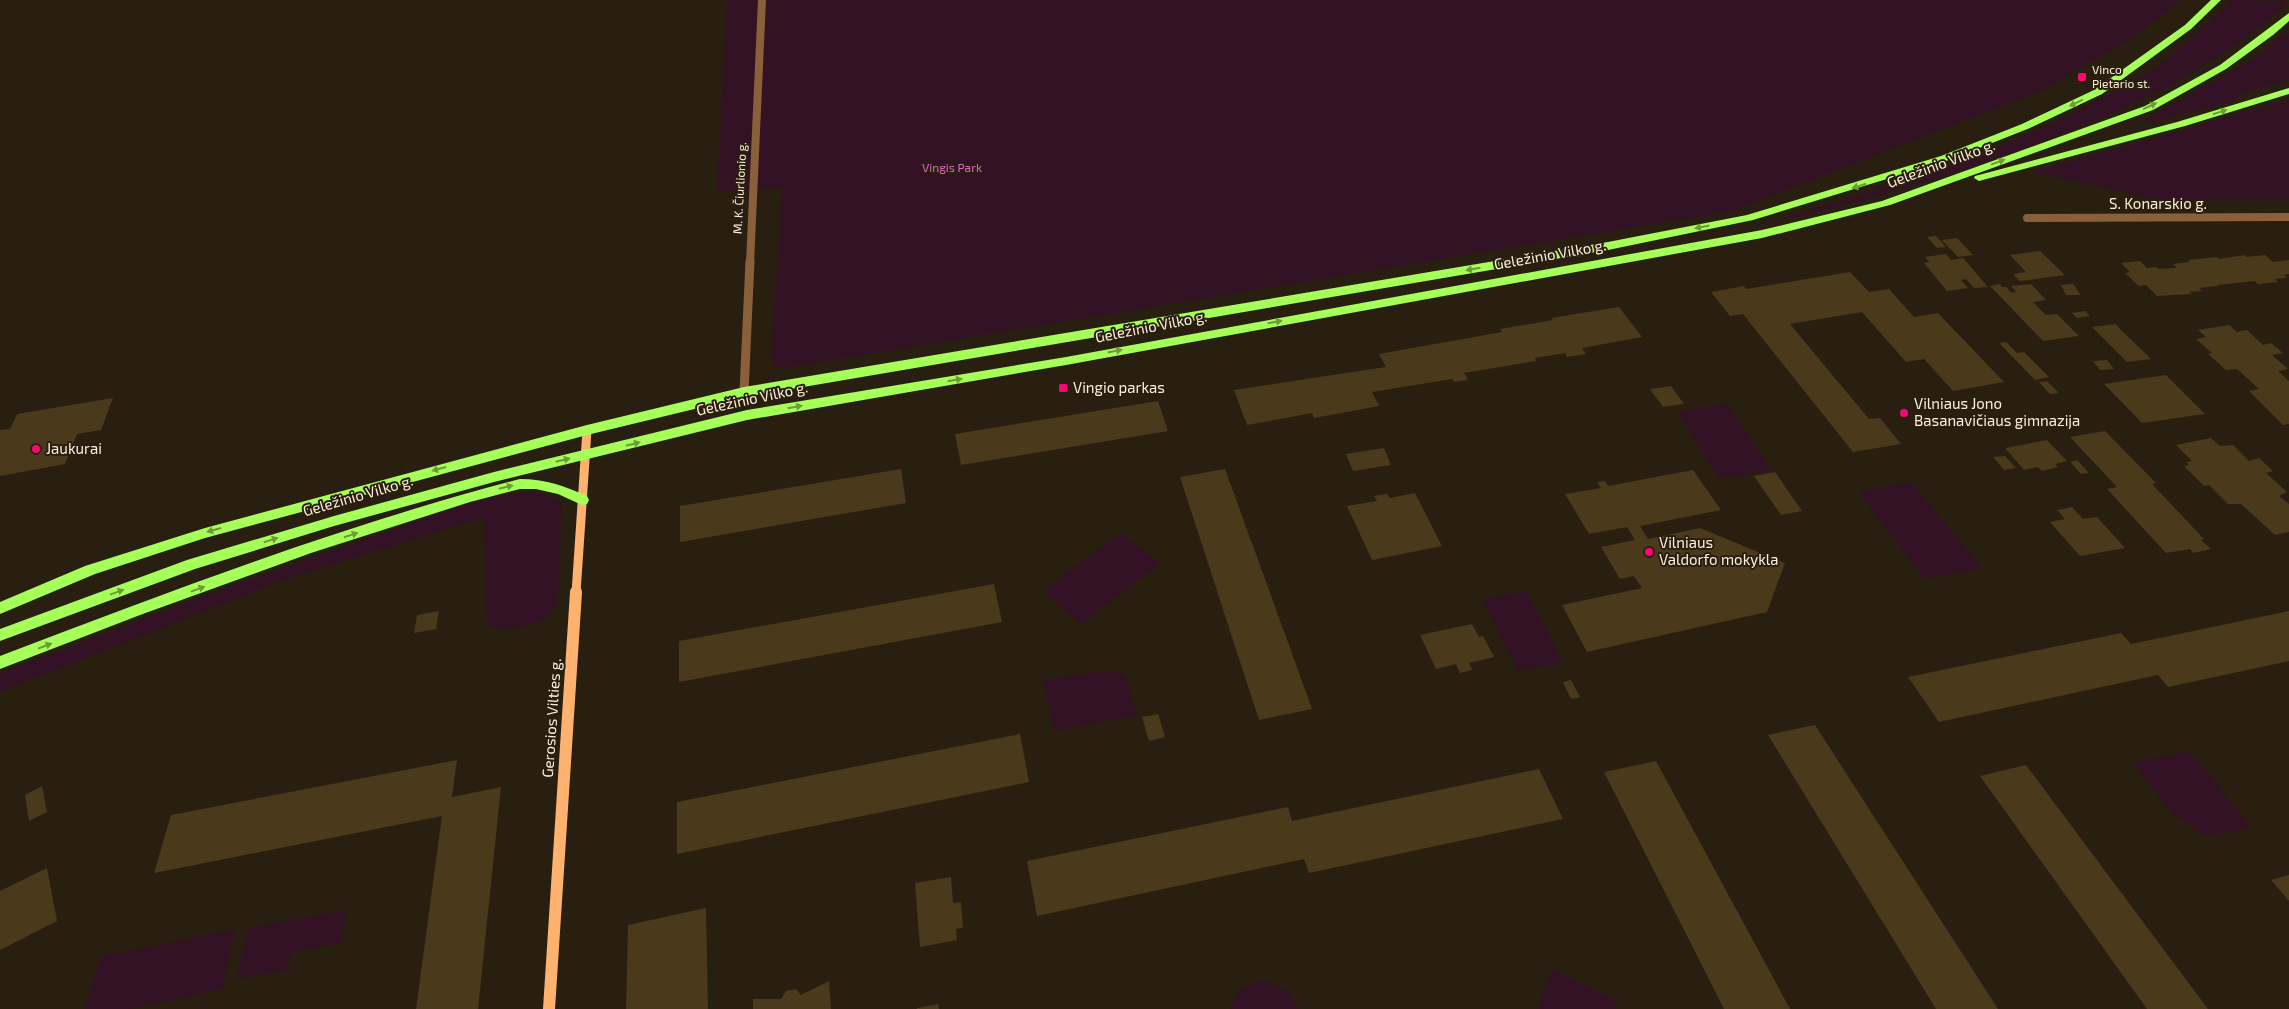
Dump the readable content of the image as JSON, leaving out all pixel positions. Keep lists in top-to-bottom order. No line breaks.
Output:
{"streets":{"highway":["Geležinio Vilko g."],"main road":["Gerosios Vilties g."],"street":["M. K. Čiurlionio g.","S. Konarskio g."]},"crossings":[["Geležinio Vilko g.","M. K. Čiurlionio g."],["Geležinio Vilko g.","Gerosios Vilties g."]],"parks":["Vingis Park"],"places":{"transit":["Vinco Pietario st.","Vingio parkas"],"other":["Vilniaus Jono Basanavičiaus gimnazija","Jaukurai","Vilniaus Valdorfo mokykla"]}}
